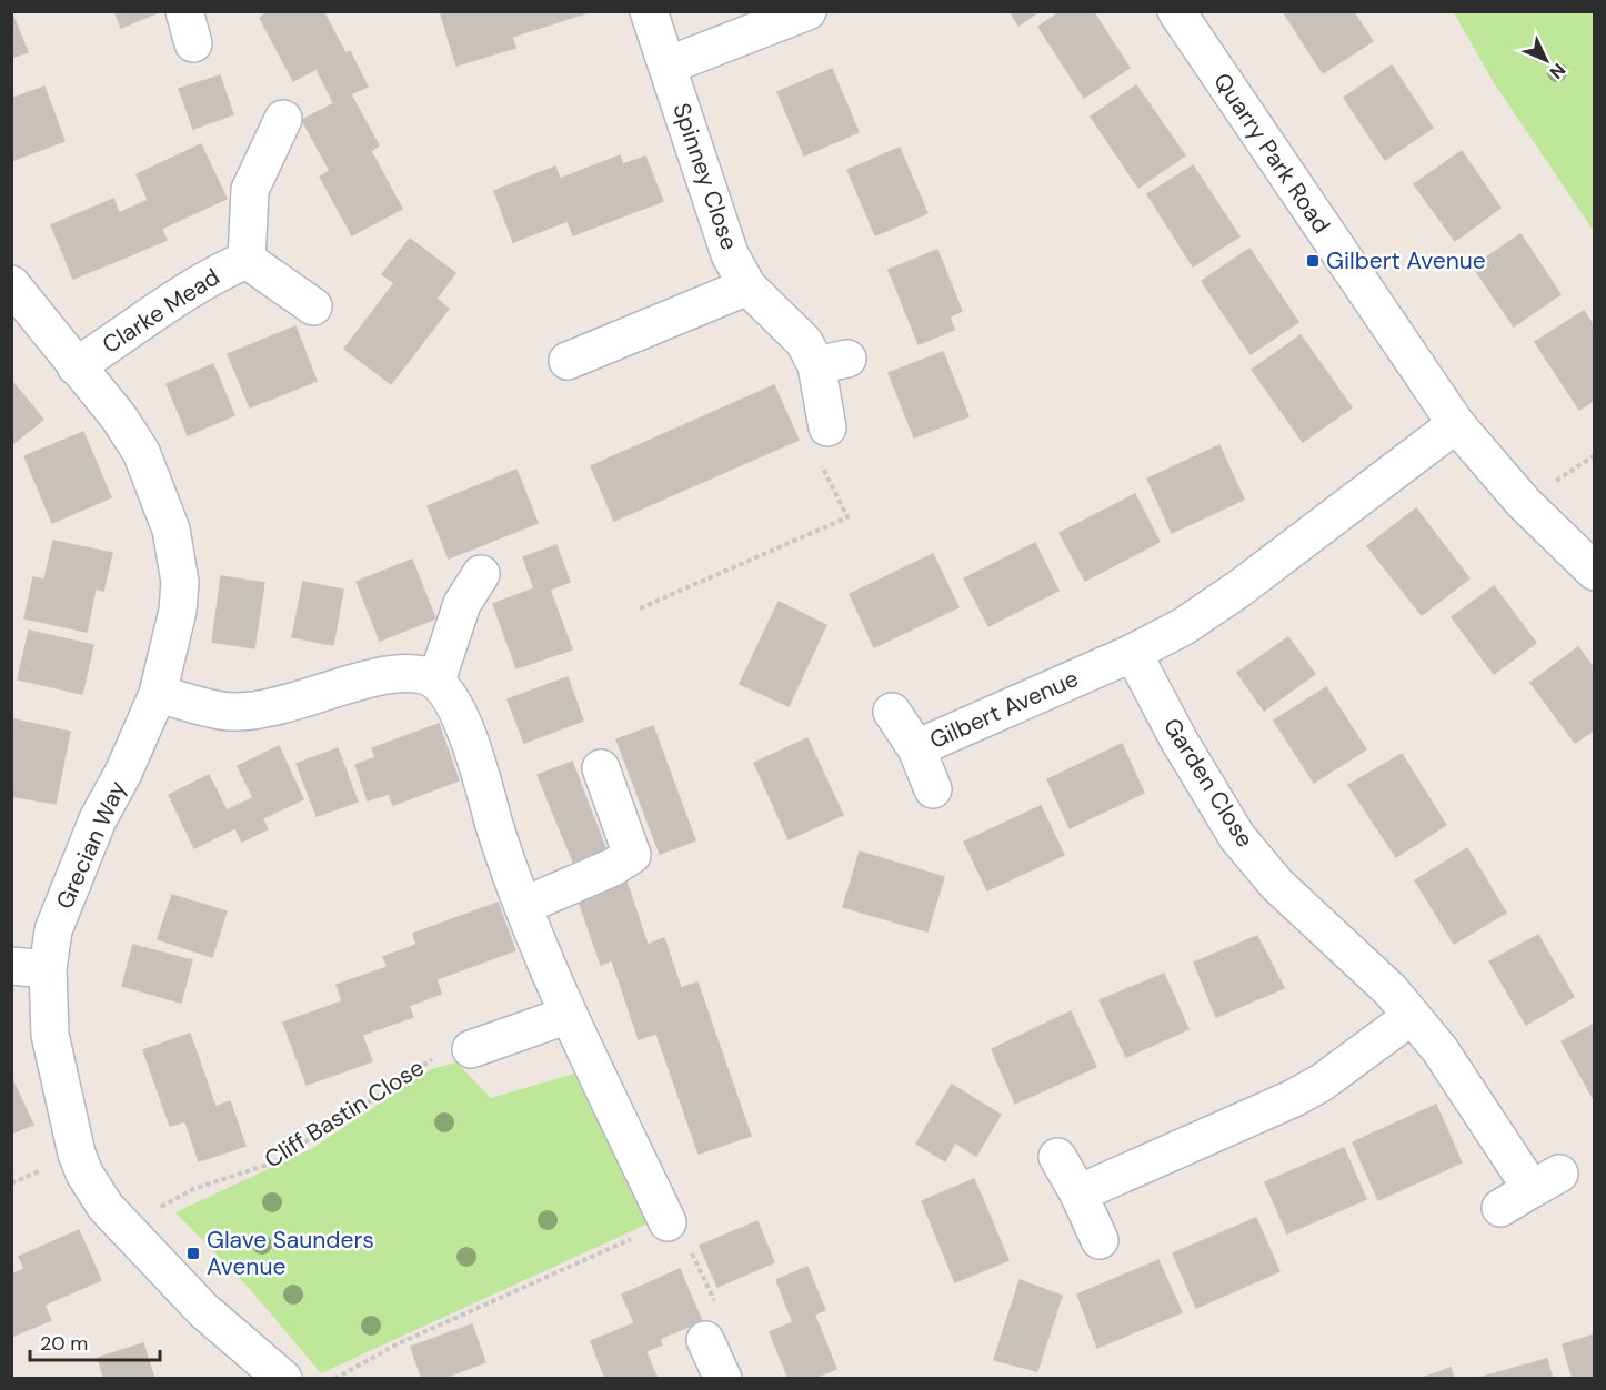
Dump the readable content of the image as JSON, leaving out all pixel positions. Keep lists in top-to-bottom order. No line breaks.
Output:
{"streets":{"street":["Quarry Park Road","Spinney Close","Clarke Mead","Gilbert Avenue","Garden Close","Grecian Way"],"path":["Cliff Bastin Close"]},"crossings":[["Quarry Park Road","Gilbert Avenue"],["Clarke Mead","Grecian Way"],["Gilbert Avenue","Garden Close"],["Grecian Way","Cliff Bastin Close"]],"places":{"transit":["Gilbert Avenue","Glave Saunders Avenue"]},"scale_bar":"20 m","north":"bottom right"}
